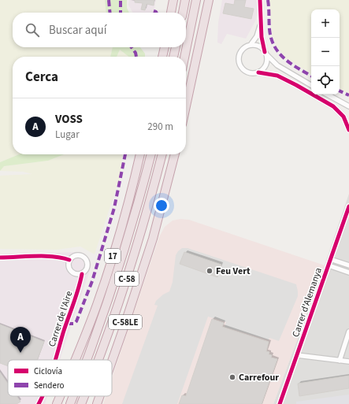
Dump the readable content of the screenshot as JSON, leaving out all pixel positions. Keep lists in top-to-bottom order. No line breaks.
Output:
{"streets":{"highway":["17","C-58","C-58LE"],"street":["Carrer d'Alemanya","Carrer de l'Aire"]},"places":["Feu Vert","Carrefour"],"legend":["Ciclovía","Sendero"],"page":{"map_buttons":["+","−"],"search":"Buscar aquí","heading":"Cerca","list":[{"mark":"A","name":"VOSS","note":"Lugar","value":"290 m"}],"pins":"A"}}
